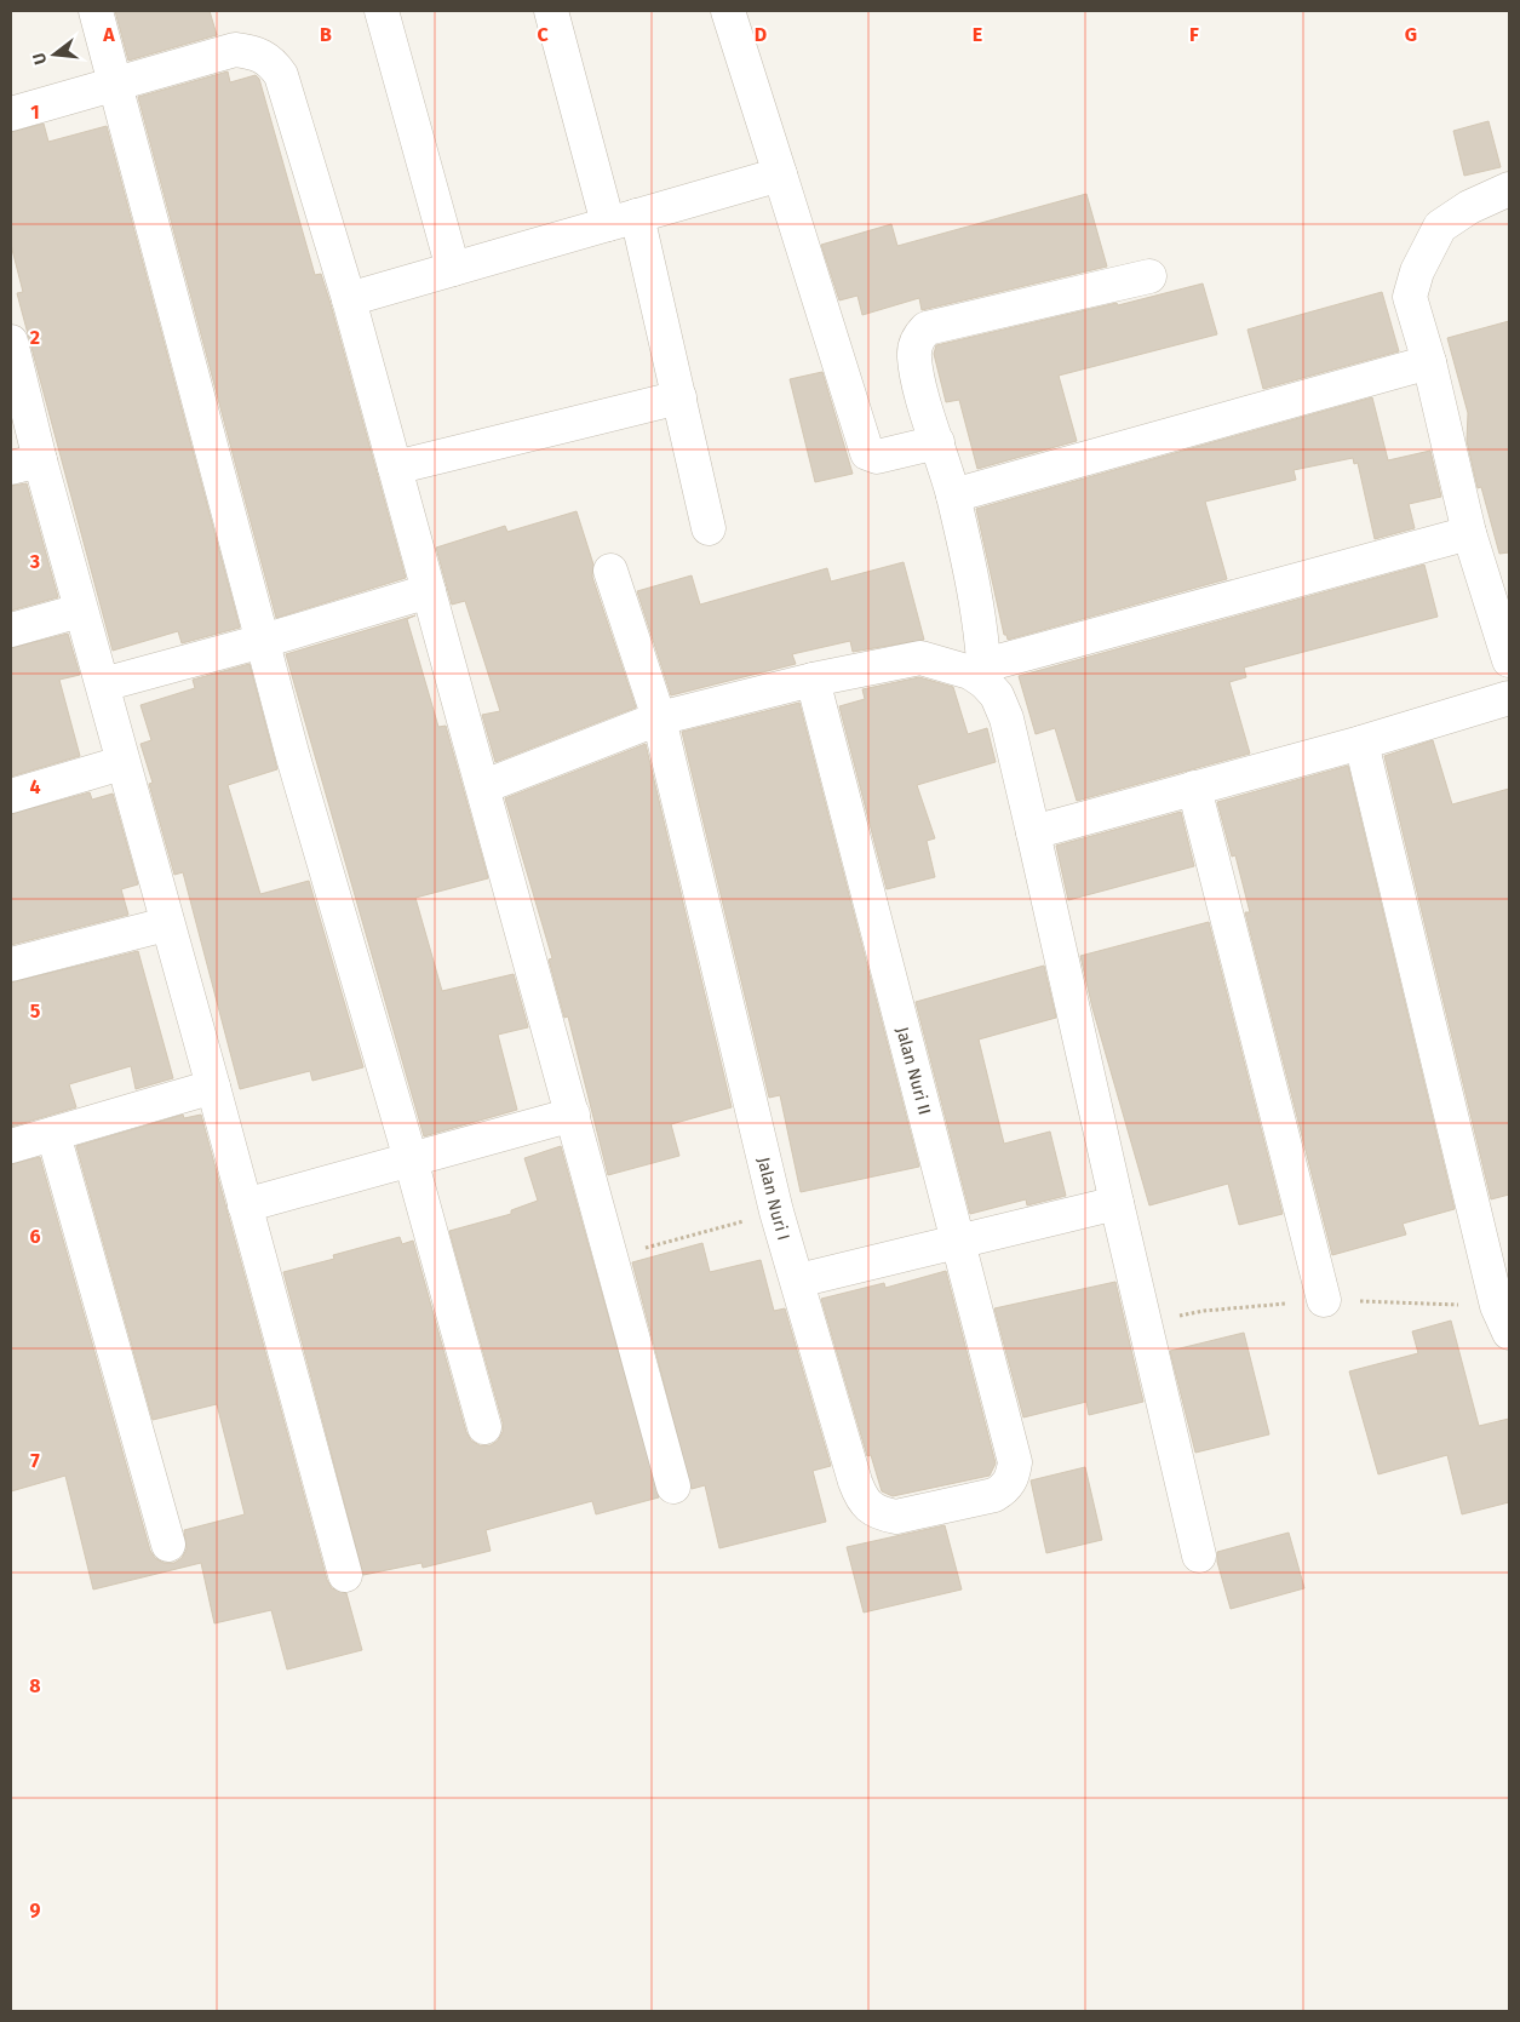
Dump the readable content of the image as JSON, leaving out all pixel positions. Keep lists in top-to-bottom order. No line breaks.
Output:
{"streets":{"street":["Jalan Nuri II","Jalan Nuri I"]},"crossings":[["Jalan Nuri II","Jalan Nuri I"]],"north":"left","grid":{"columns":["A","B","C","D","E","F","G"],"rows":["1","2","3","4","5","6","7","8","9"]}}
